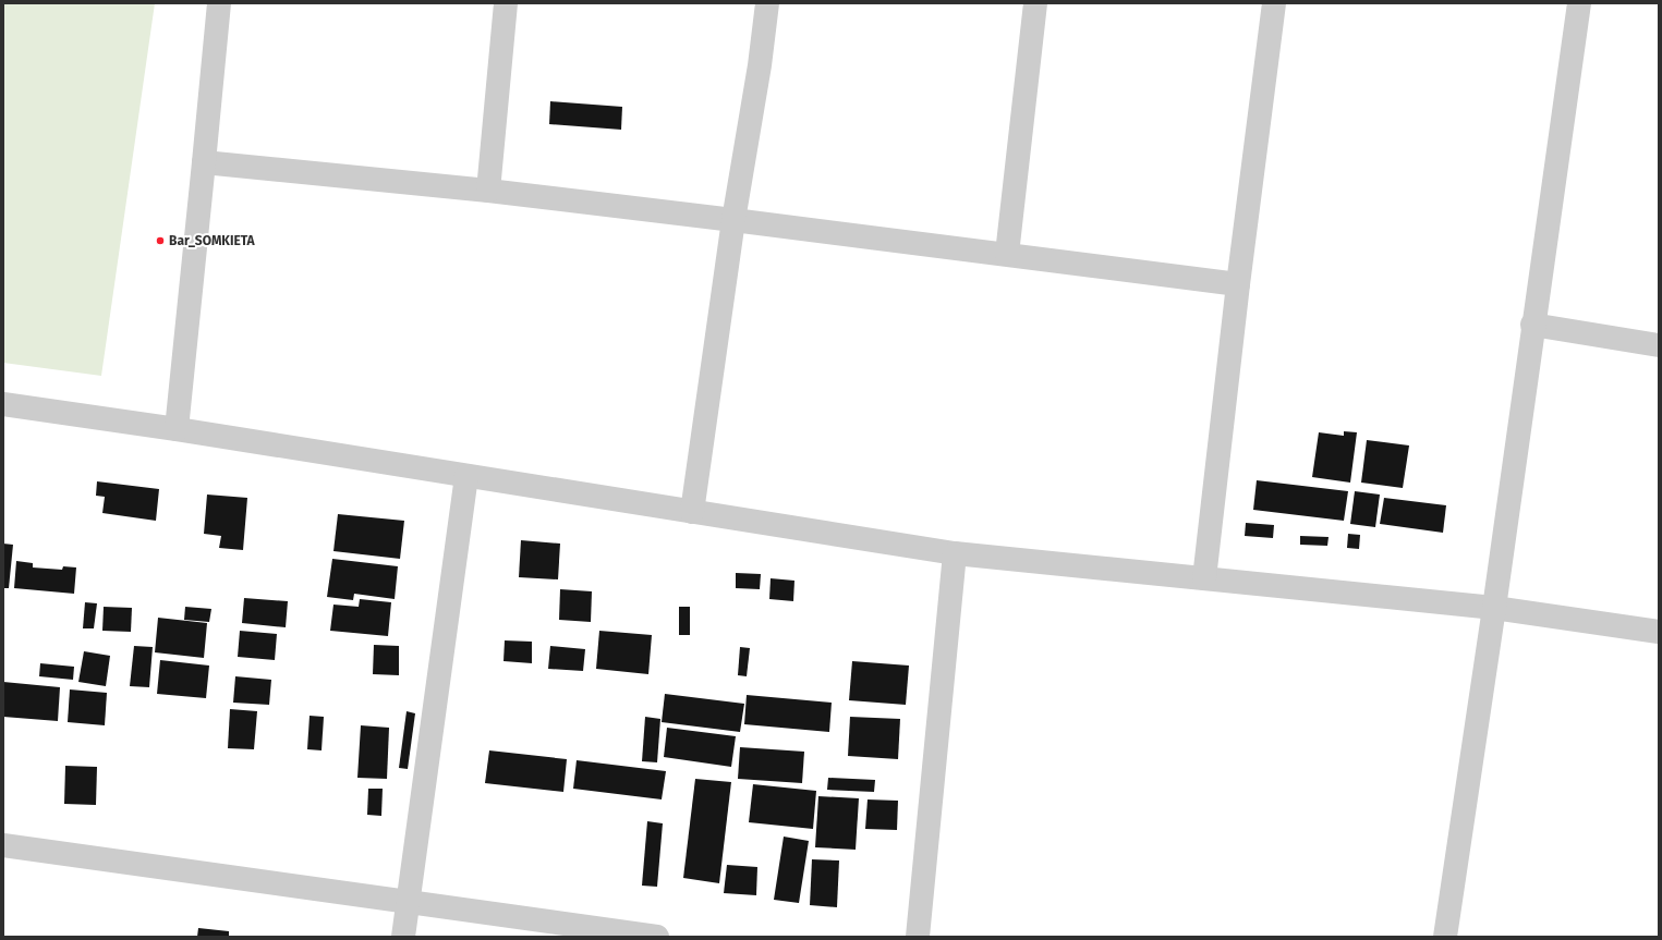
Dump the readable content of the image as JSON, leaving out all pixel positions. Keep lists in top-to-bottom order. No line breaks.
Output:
{"places":["Bar_SOMKIETA"]}
